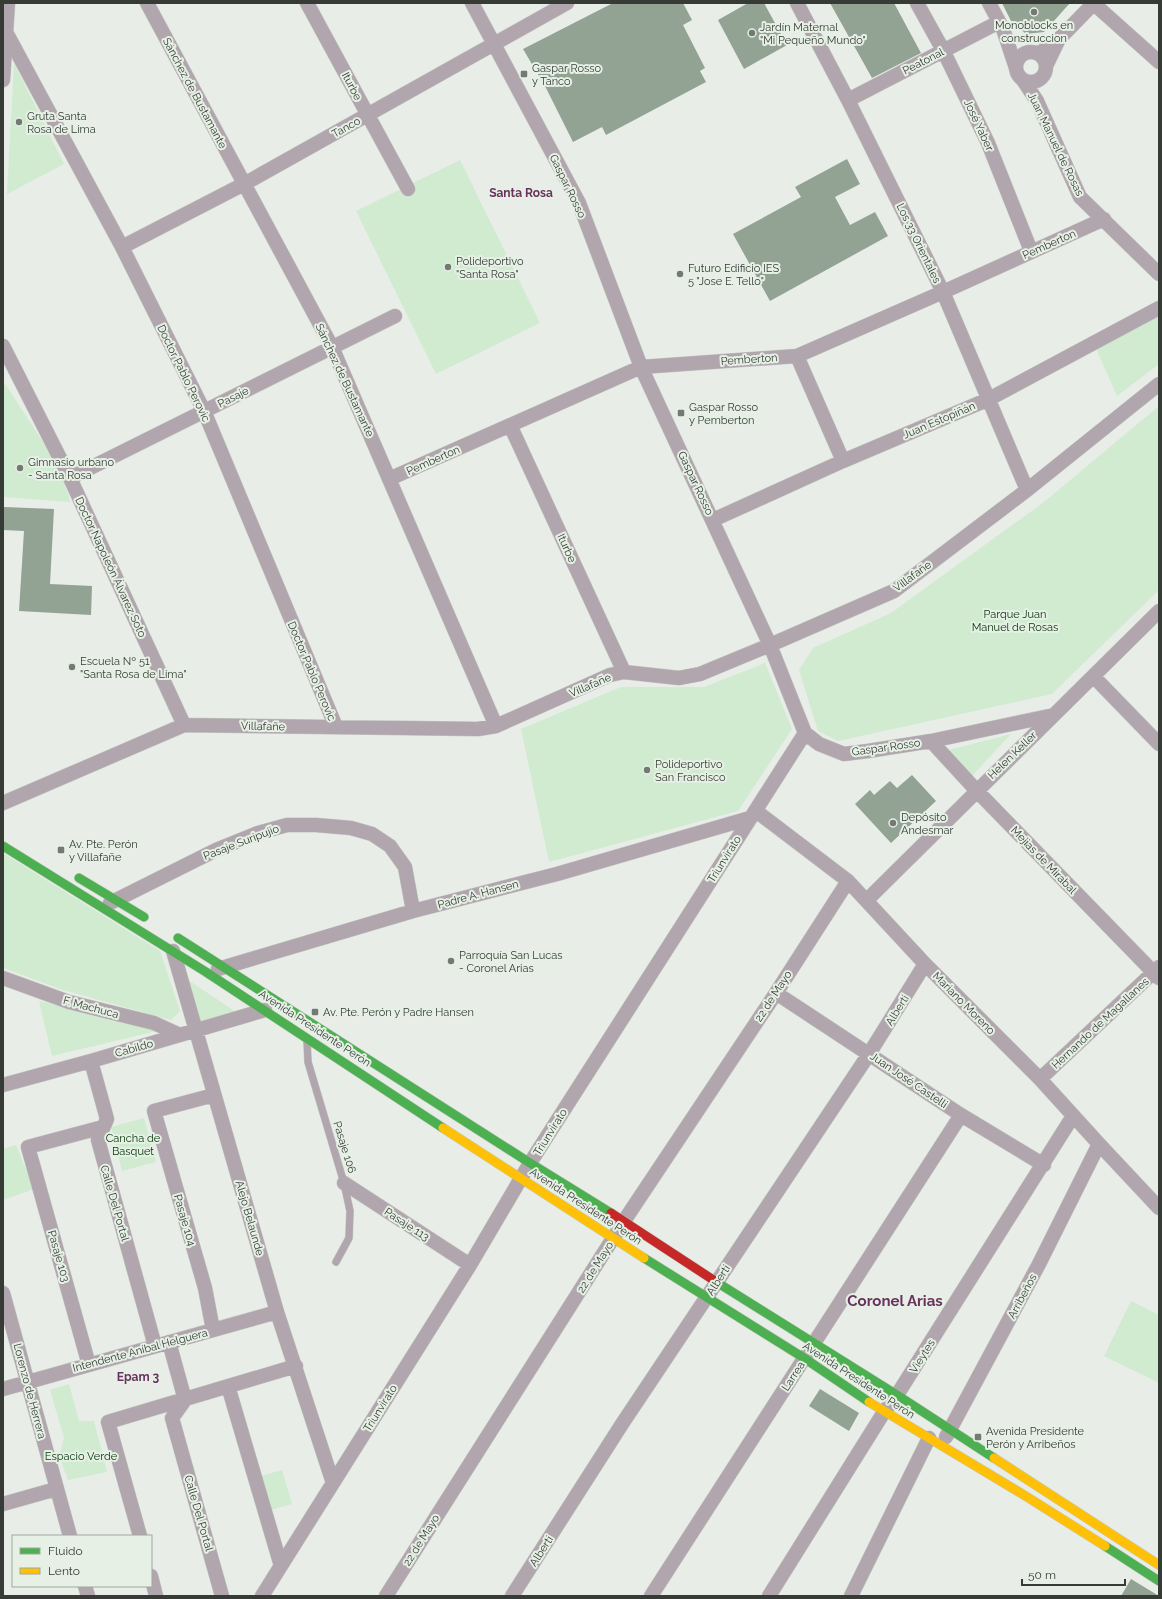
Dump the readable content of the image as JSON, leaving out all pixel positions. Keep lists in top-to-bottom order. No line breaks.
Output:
{"streets":{"main road":["Avenida Presidente Perón"],"street":["Peatonal","Iturbe","Sánchez de Bustamante","José Yaber","Tanco","Juan Manuel de Rosas","Gaspar Rosso","Los 33 Orientales","Pemberton","Doctor Pablo Perovic","Pasaje","Juan Estopiñán","Doctor Napoleón Álvarez Soto","Villafañe","Helen Keller","Pasaje Suripujio","Triunvirato","Mejias de Mirabal","Padre A. Hansen","22 de Mayo","Mariano Moreno","F. Machuca","Alberti","Hernando de Magallanes","Cabildo","Juan José Castelli","Calle Del Portal","Alejo Belaunde","Pasaje 104","Pasaje 113","Pasaje 103","Arribeños","Intendente Aníbal Helguera","Vieytes","Larrea","Lorenzo de Herrera"],"lane":["Pasaje 106"]},"crossings":[["Peatonal","José Yaber"],["Peatonal","Juan Manuel de Rosas"],["Peatonal","Los 33 Orientales"],["Iturbe","Tanco"],["Iturbe","Pemberton"],["Iturbe","Villafañe"],["Sánchez de Bustamante","Tanco"],["Sánchez de Bustamante","Pemberton"],["Sánchez de Bustamante","Pasaje"],["Sánchez de Bustamante","Villafañe"],["José Yaber","Pemberton"],["Tanco","Gaspar Rosso"],["Tanco","Doctor Pablo Perovic"],["Juan Manuel de Rosas","Pemberton"],["Gaspar Rosso","Pemberton"],["Gaspar Rosso","Juan Estopiñán"],["Gaspar Rosso","Villafañe"],["Gaspar Rosso","Helen Keller"],["Gaspar Rosso","Triunvirato"],["Gaspar Rosso","Mejias de Mirabal"],["Los 33 Orientales","Pemberton"],["Los 33 Orientales","Juan Estopiñán"],["Los 33 Orientales","Villafañe"],["Doctor Pablo Perovic","Pasaje"],["Doctor Pablo Perovic","Villafañe"],["Pasaje","Doctor Napoleón Álvarez Soto"],["Doctor Napoleón Álvarez Soto","Villafañe"],["Helen Keller","Mejias de Mirabal"],["Helen Keller","Mariano Moreno"],["Pasaje Suripujio","Padre A. Hansen"],["Pasaje Suripujio","Avenida Presidente Perón"],["Triunvirato","Padre A. Hansen"],["Triunvirato","Mariano Moreno"],["Triunvirato","Avenida Presidente Perón"],["Triunvirato","Alejo Belaunde"],["Triunvirato","Pasaje 113"],["Mejias de Mirabal","Hernando de Magallanes"],["Padre A. Hansen","Mariano Moreno"],["Padre A. Hansen","Avenida Presidente Perón"],["22 de Mayo","Mariano Moreno"],["22 de Mayo","Avenida Presidente Perón"],["22 de Mayo","Juan José Castelli"],["Mariano Moreno","Alberti"],["Mariano Moreno","Hernando de Magallanes"],["Mariano Moreno","Arribeños"],["Mariano Moreno","Vieytes"],["F. Machuca","Cabildo"],["Alberti","Avenida Presidente Perón"],["Alberti","Juan José Castelli"],["Avenida Presidente Perón","Cabildo"],["Avenida Presidente Perón","Pasaje 106"],["Avenida Presidente Perón","Alejo Belaunde"],["Avenida Presidente Perón","Arribeños"],["Avenida Presidente Perón","Vieytes"],["Avenida Presidente Perón","Larrea"],["Cabildo","Calle Del Portal"],["Cabildo","Alejo Belaunde"],["Juan José Castelli","Vieytes"],["Juan José Castelli","Larrea"],["Pasaje 106","Pasaje 113"],["Calle Del Portal","Pasaje 103"],["Calle Del Portal","Intendente Aníbal Helguera"],["Alejo Belaunde","Pasaje 104"],["Alejo Belaunde","Intendente Aníbal Helguera"],["Pasaje 104","Intendente Aníbal Helguera"],["Pasaje 103","Intendente Aníbal Helguera"],["Intendente Aníbal Helguera","Lorenzo de Herrera"]],"districts":["Santa Rosa","Coronel Arias","Epam 3"],"parks":["Parque Juan Manuel de Rosas","Cancha de Basquet","Espacio Verde"],"places":{"other":["Monoblocks en construccion","Jardín Maternal \"Mi Pequeño Mundo\"","Gruta Santa Rosa de Lima","Polideportivo \"Santa Rosa\"","Futuro Edificio IES 5 \"Jose E. Tello\"","Gimnasio urbano - Santa Rosa","Escuela Nº 51 \"Santa Rosa de Lima\"","Polideportivo San Francisco","Depósito Andesmar","Parroquía San Lucas - Coronel Arias"],"transit":["Gaspar Rosso y Tanco","Gaspar Rosso y Pemberton","Av. Pte. Perón y Villafañe","Av. Pte. Perón y Padre Hansen","Avenida Presidente Perón y Arribeños"]},"legend":["Fluido","Lento"],"scale_bar":"50 m"}
